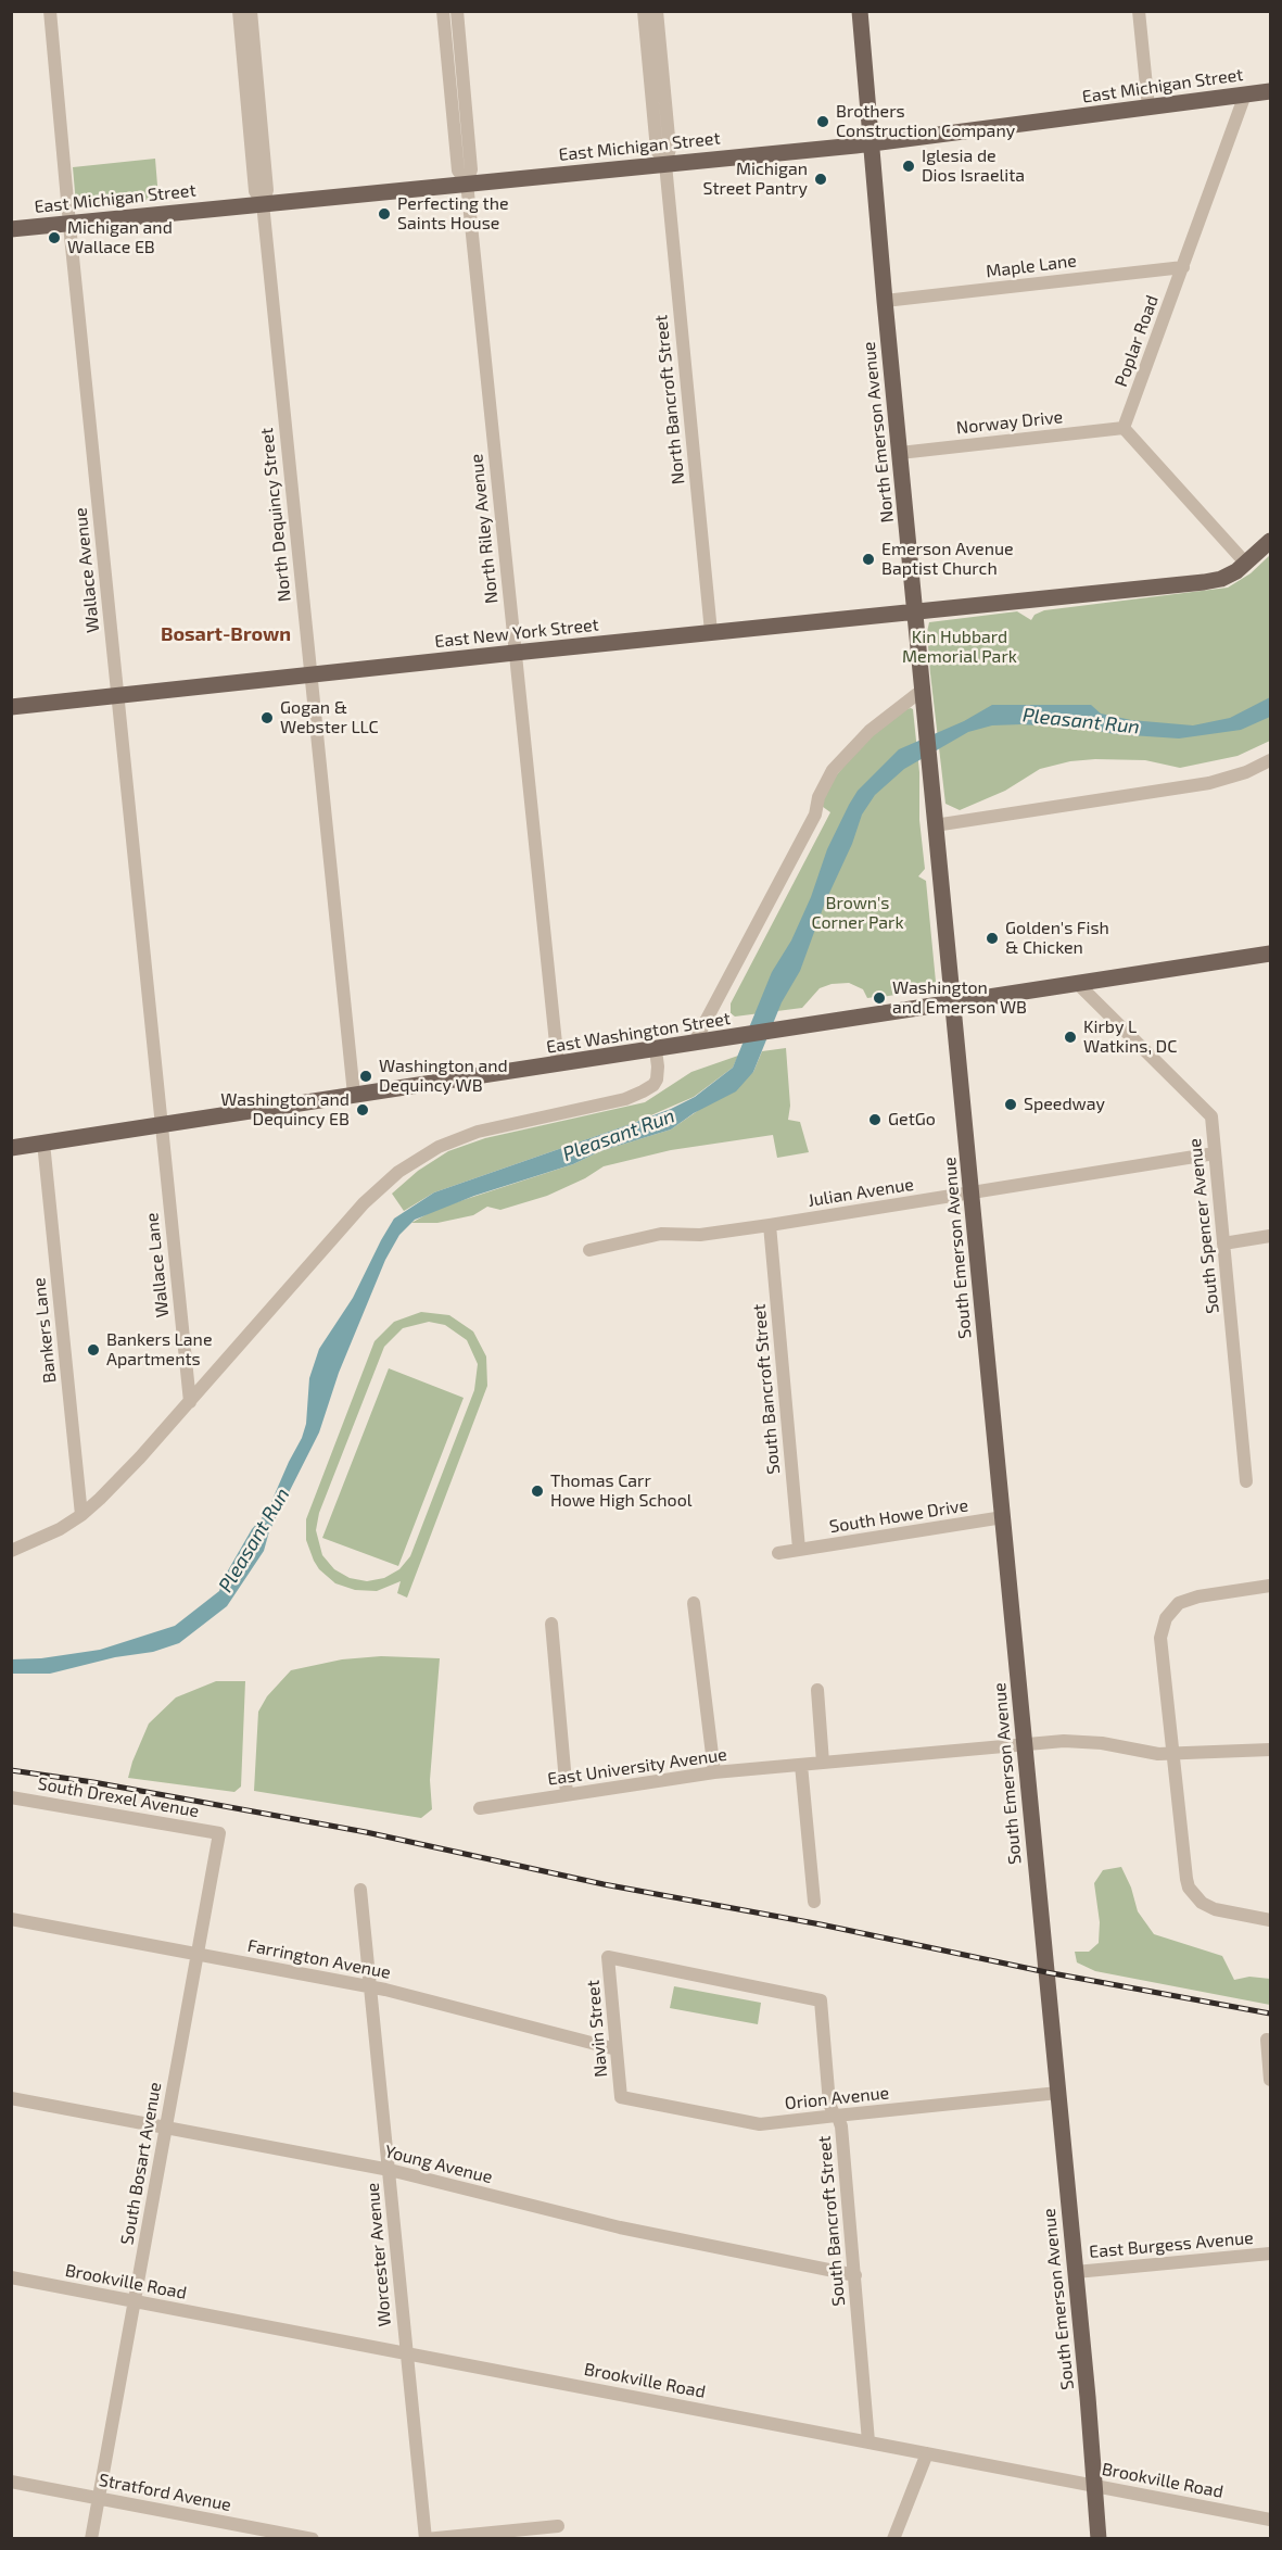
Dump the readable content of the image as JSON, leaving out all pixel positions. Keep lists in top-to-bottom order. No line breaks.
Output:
{"streets":{"main road":["East Michigan Street","North Emerson Avenue","East New York Street","East Washington Street","South Emerson Avenue"],"street":["Maple Lane","Poplar Road","North Bancroft Street","Norway Drive","North Dequincy Street","North Riley Avenue","Wallace Avenue","Julian Avenue","South Spencer Avenue","Wallace Lane","Bankers Lane","South Bancroft Street","South Howe Drive","East University Avenue","South Drexel Avenue","Farrington Avenue","Navin Street","Orion Avenue","South Bosart Avenue","Young Avenue","East Burgess Avenue","Worcester Avenue","Brookville Road","Stratford Avenue"]},"crossings":[["East Michigan Street","Poplar Road"],["East Michigan Street","North Bancroft Street"],["East Michigan Street","North Emerson Avenue"],["East Michigan Street","North Dequincy Street"],["East Michigan Street","North Riley Avenue"],["East Michigan Street","Wallace Avenue"],["Maple Lane","Poplar Road"],["Maple Lane","North Emerson Avenue"],["Poplar Road","Norway Drive"],["North Bancroft Street","East New York Street"],["Norway Drive","North Emerson Avenue"],["North Emerson Avenue","East New York Street"],["North Emerson Avenue","East Washington Street"],["North Emerson Avenue","South Emerson Avenue"],["North Dequincy Street","East New York Street"],["North Dequincy Street","East Washington Street"],["North Riley Avenue","East New York Street"],["North Riley Avenue","East Washington Street"],["Wallace Avenue","East New York Street"],["Wallace Avenue","East Washington Street"],["Wallace Avenue","Wallace Lane"],["East Washington Street","South Spencer Avenue"],["East Washington Street","South Emerson Avenue"],["East Washington Street","Wallace Lane"],["East Washington Street","Bankers Lane"],["Julian Avenue","South Spencer Avenue"],["Julian Avenue","South Emerson Avenue"],["Julian Avenue","South Bancroft Street"],["South Emerson Avenue","South Howe Drive"],["South Emerson Avenue","East University Avenue"],["South Emerson Avenue","Orion Avenue"],["South Emerson Avenue","East Burgess Avenue"],["South Emerson Avenue","Brookville Road"],["South Bancroft Street","South Howe Drive"],["South Bancroft Street","Navin Street"],["South Bancroft Street","Orion Avenue"],["South Bancroft Street","Young Avenue"],["South Bancroft Street","Brookville Road"],["South Drexel Avenue","South Bosart Avenue"],["Farrington Avenue","Navin Street"],["Farrington Avenue","South Bosart Avenue"],["Farrington Avenue","Worcester Avenue"],["Navin Street","Orion Avenue"],["South Bosart Avenue","Young Avenue"],["South Bosart Avenue","Brookville Road"],["South Bosart Avenue","Stratford Avenue"],["Young Avenue","Worcester Avenue"],["Worcester Avenue","Brookville Road"]],"districts":["Bosart-Brown"],"water":["Pleasant Run"],"parks":["Kin Hubbard Memorial Park","Brown's Corner Park"],"places":["Brothers Construction Company","Iglesia de Dios Israelita","Michigan Street Pantry","Perfecting the Saints House","Michigan and Wallace EB","Emerson Avenue Baptist Church","Gogan & Webster LLC","Golden's Fish & Chicken","Washington and Emerson WB","Kirby L Watkins, DC","Washington and Dequincy WB","Speedway","Washington and Dequincy EB","GetGo","Bankers Lane Apartments","Thomas Carr Howe High School"]}
